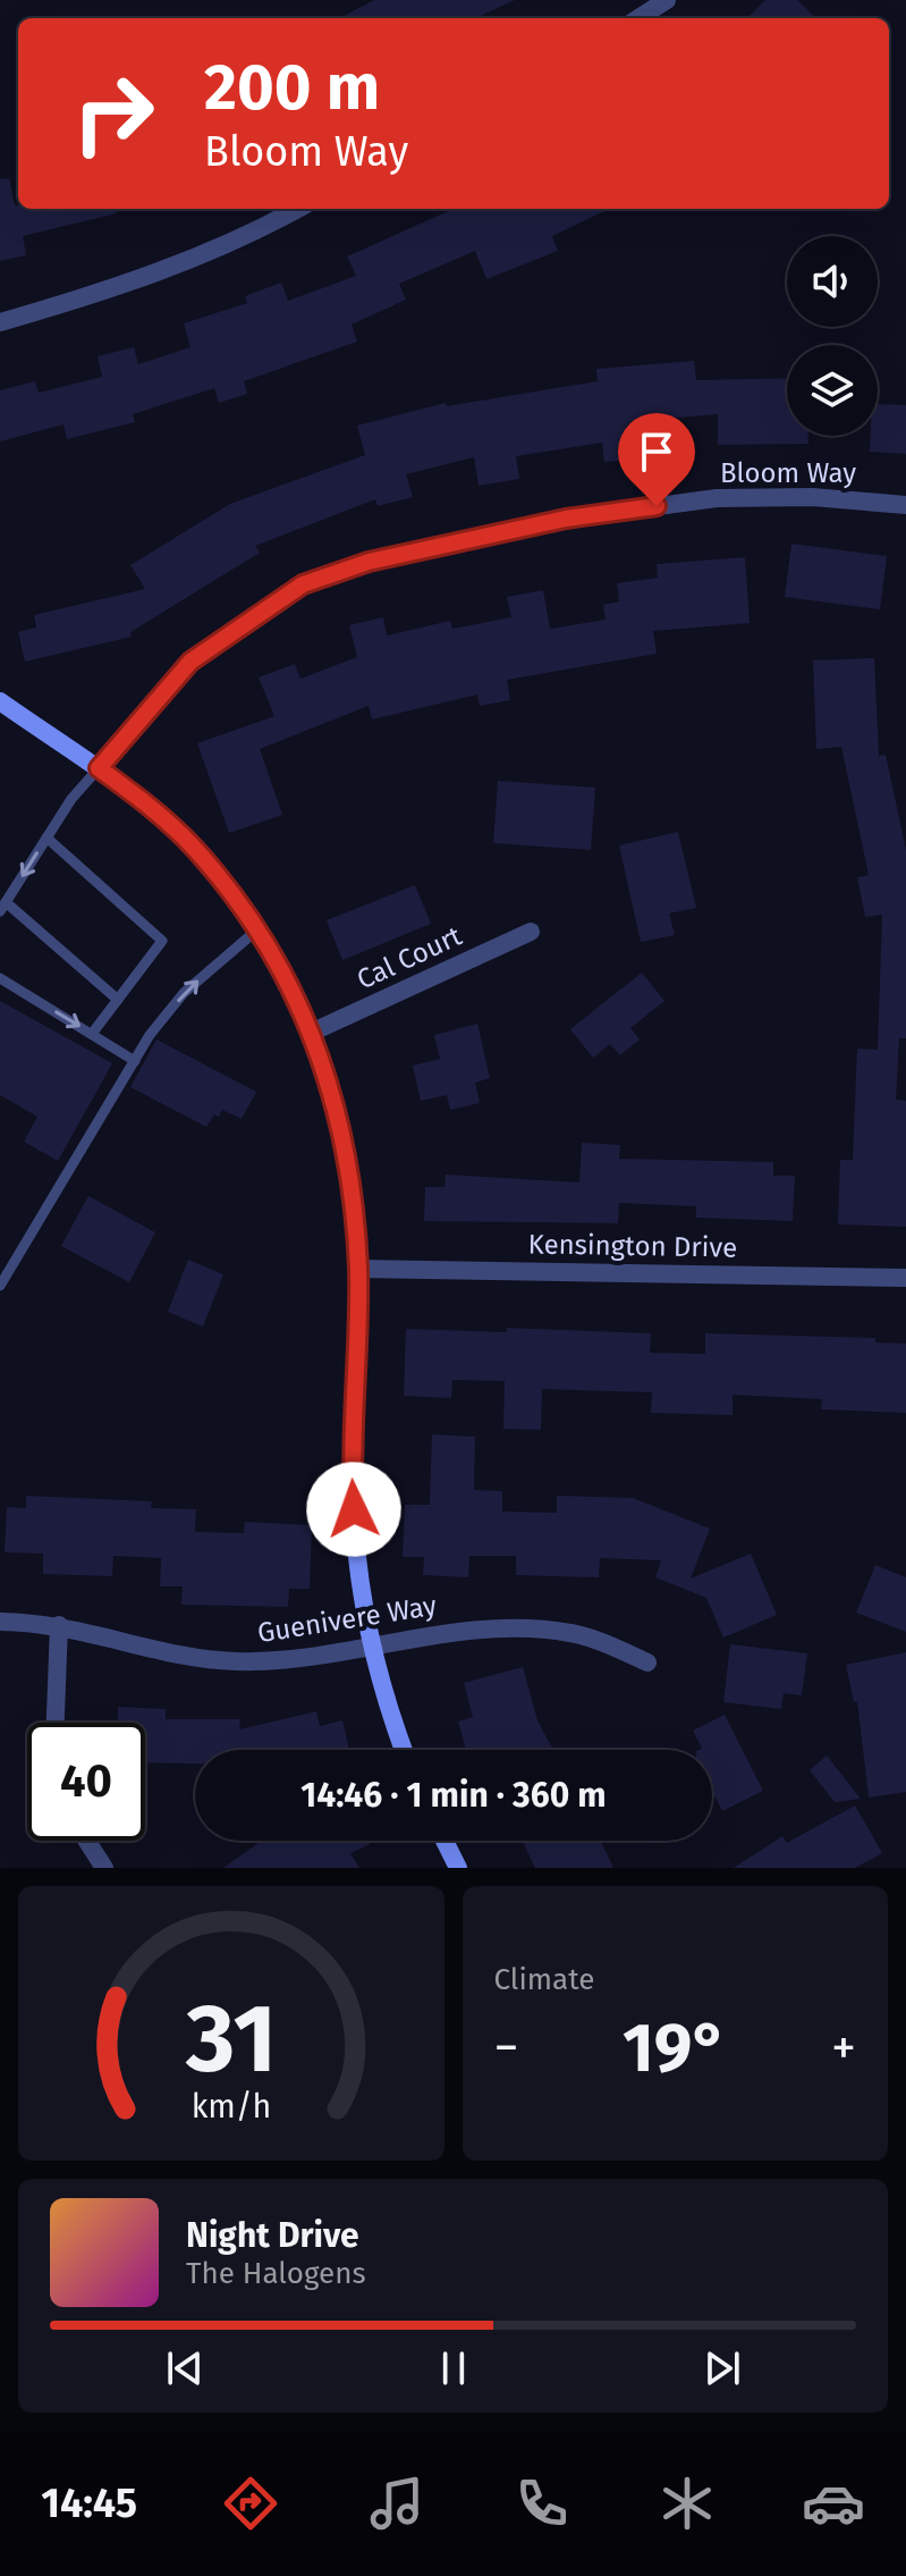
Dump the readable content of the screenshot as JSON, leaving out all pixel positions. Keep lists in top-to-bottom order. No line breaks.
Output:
{"streets":{"street":["Bloom Way","Cal Court","Kensington Drive","Guenivere Way"]},"page":{"turn":["200 m","Bloom Way"],"limit":"40","trip":"14:46 · 1 min · 360 m","tile":"Climate","heat":["−","19°","+"],"song":["Night Drive","The Halogens"],"tabs":"14:45","gauge":["31","km/h"]}}
